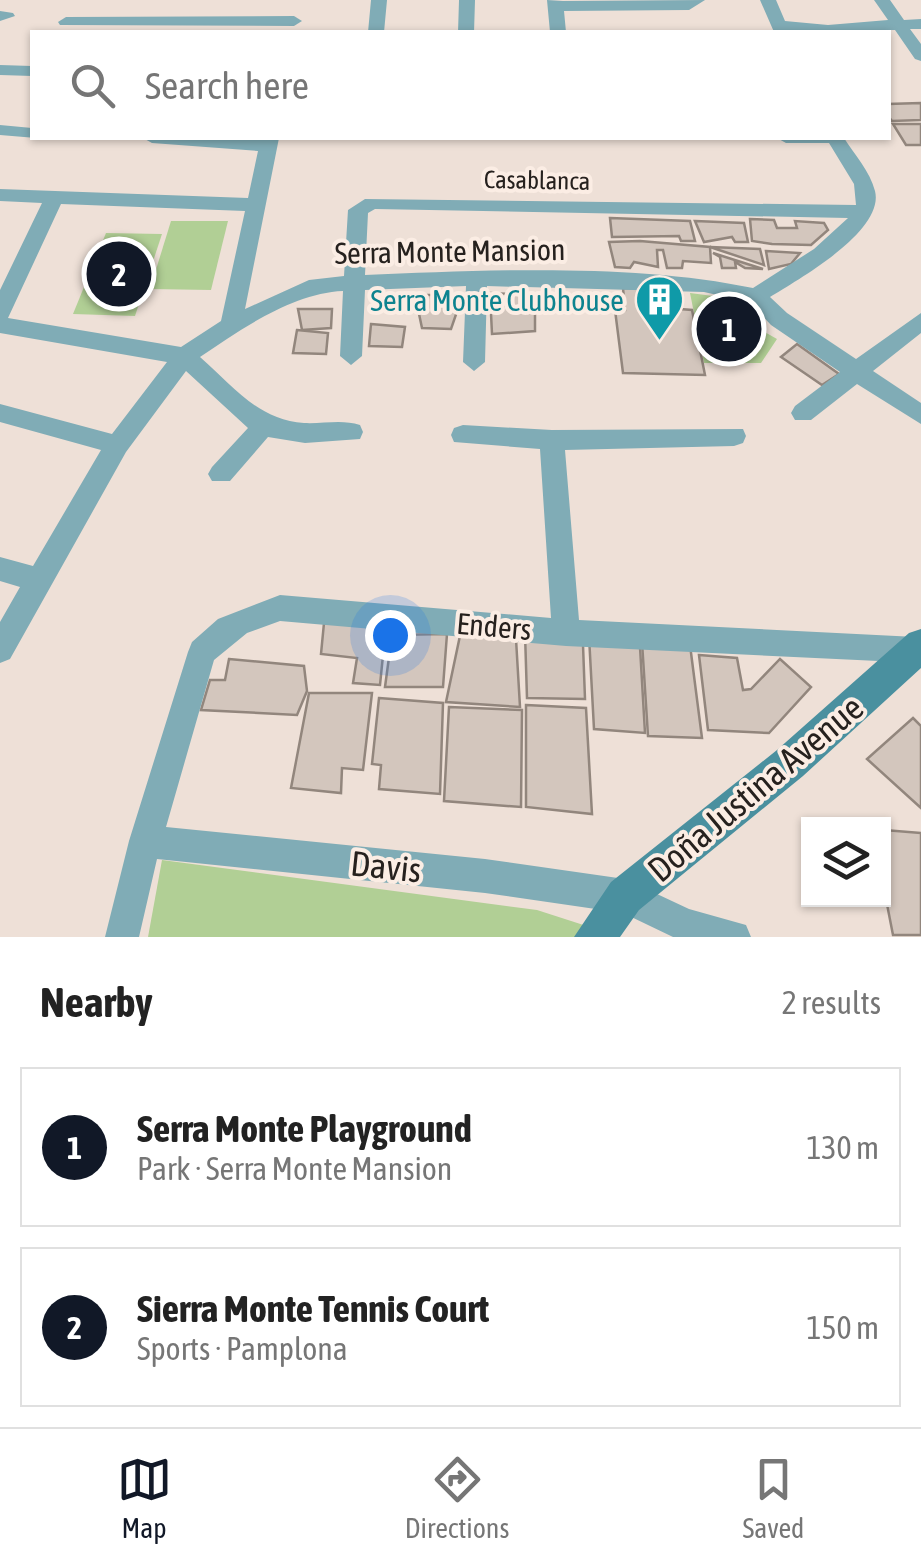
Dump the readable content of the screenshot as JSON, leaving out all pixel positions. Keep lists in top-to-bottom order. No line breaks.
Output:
{"streets":{"street":["Casablanca","Serra Monte Mansion","Enders","Doña Justina Avenue","Davis"]},"crossings":[["Casablanca","Serra Monte Mansion"],["Enders","Doña Justina Avenue"],["Enders","Davis"],["Doña Justina Avenue","Davis"]],"places":{"building":["Serra Monte Clubhouse"]},"page":{"search":"Search here","pins":["2","1"],"heading":["Nearby","2 results"],"list":[{"mark":"1","name":"Serra Monte Playground","note":"Park · Serra Monte Mansion","value":"130 m"},{"mark":"2","name":"Sierra Monte Tennis Court","note":"Sports · Pamplona","value":"150 m"}],"nav":["Map","Directions","Saved"]}}
